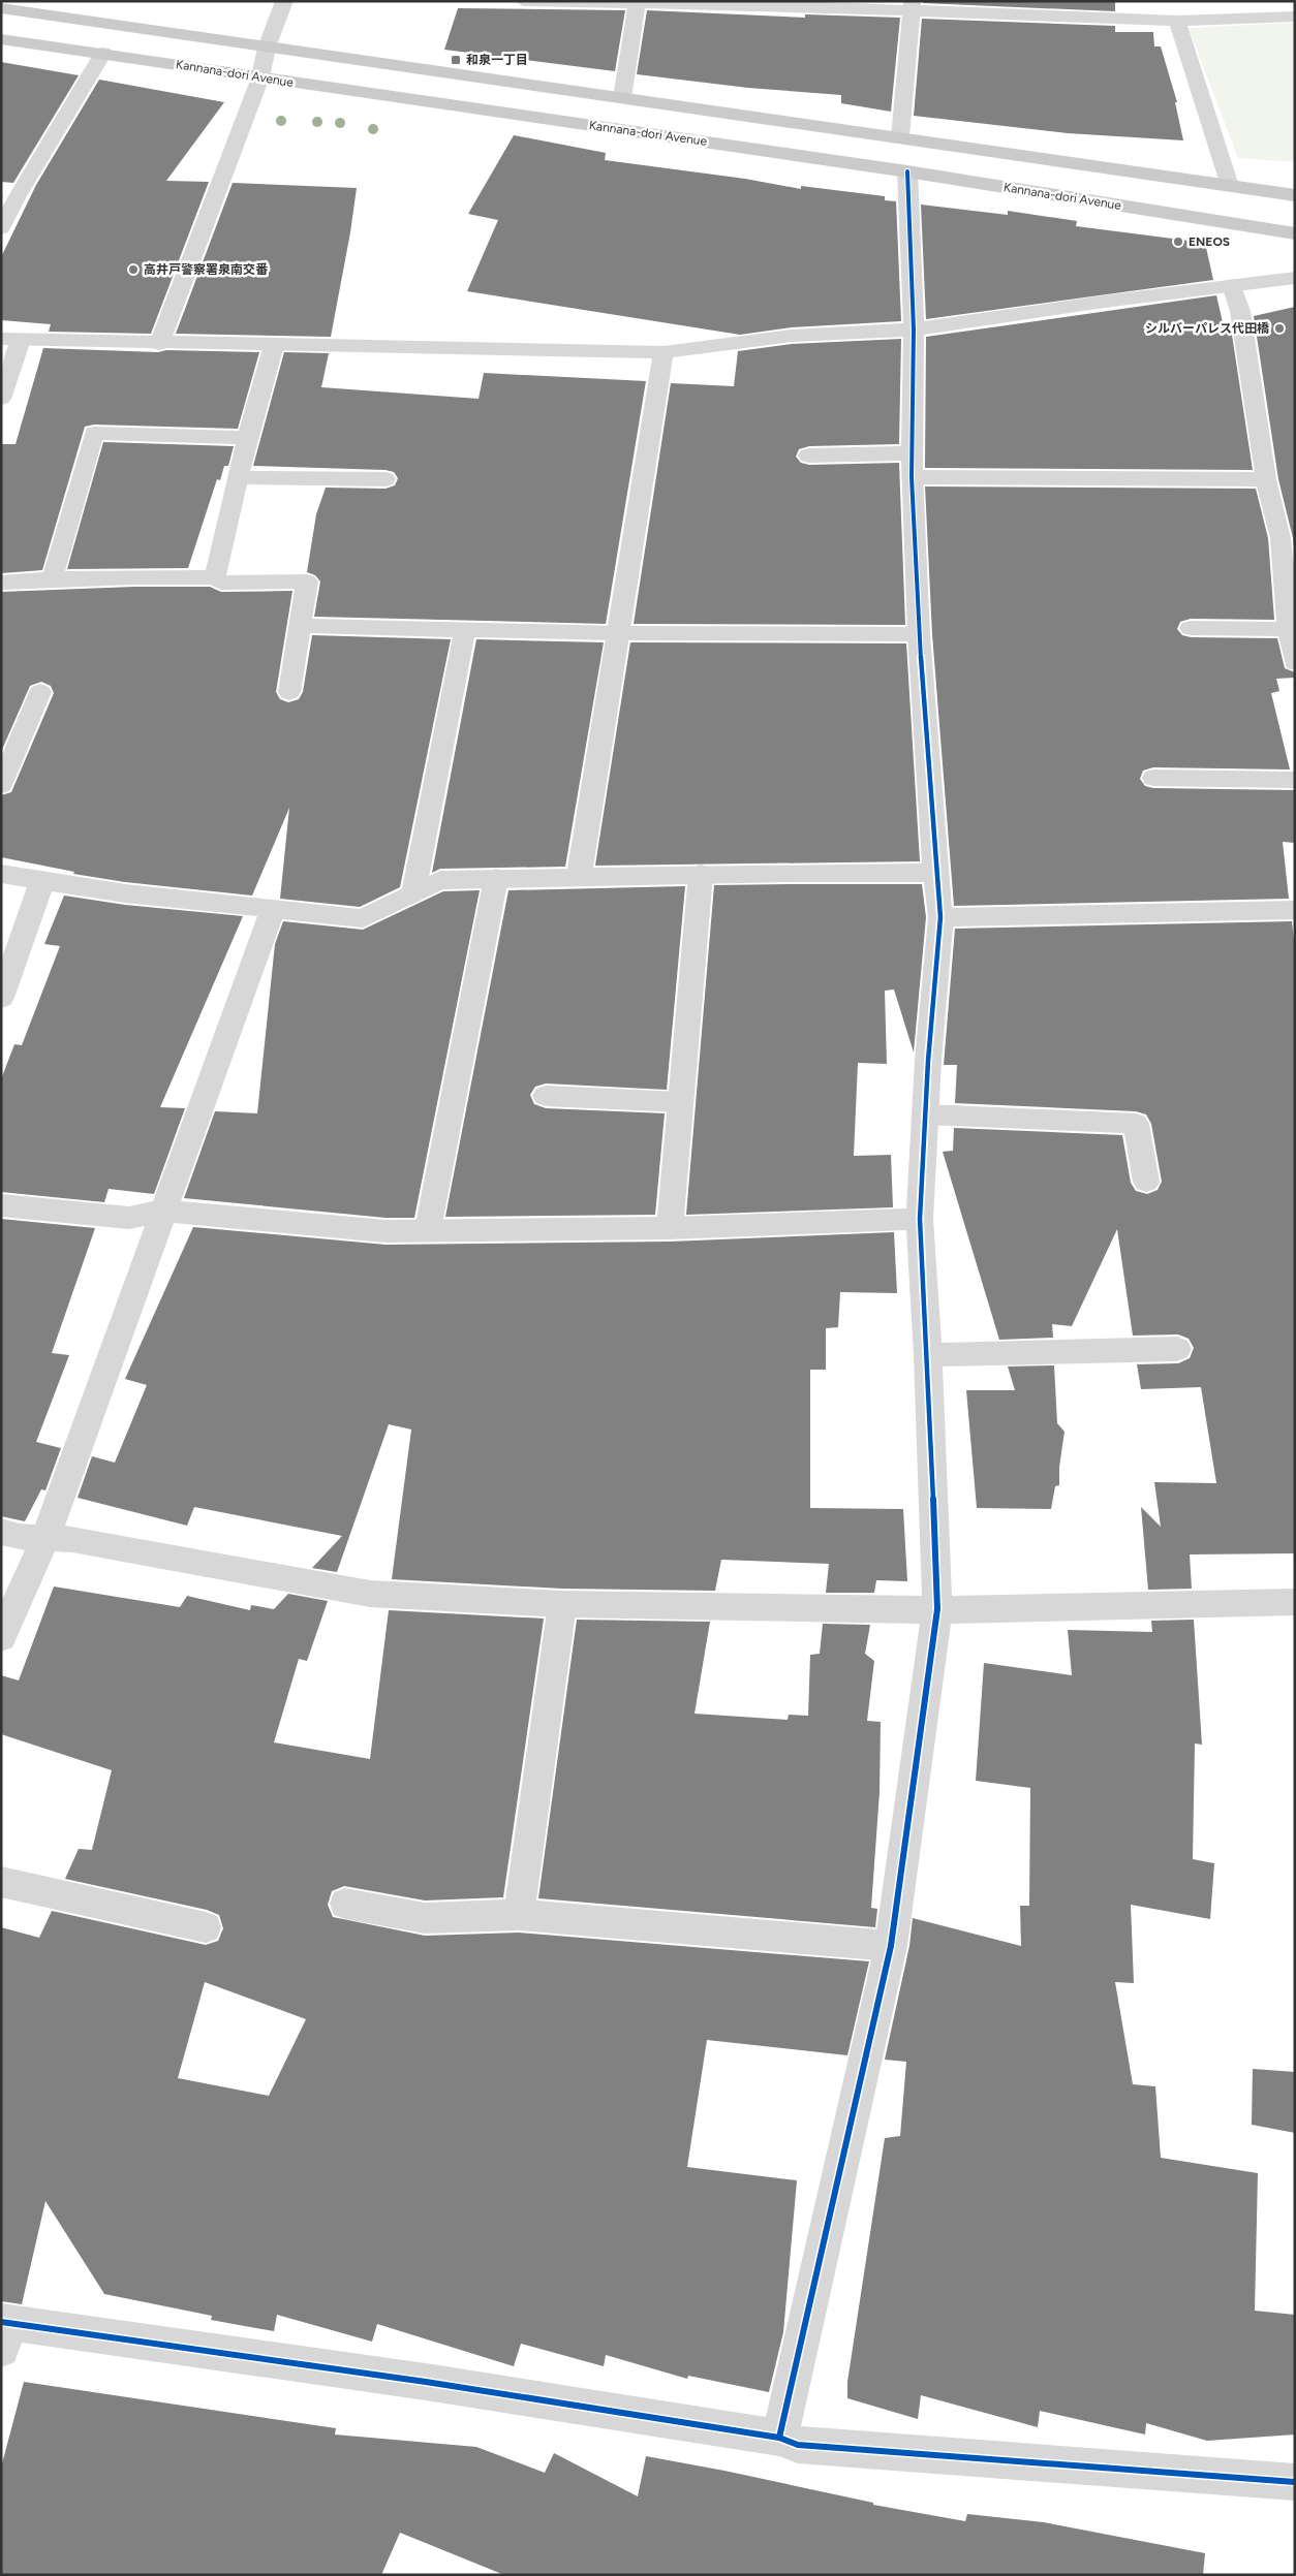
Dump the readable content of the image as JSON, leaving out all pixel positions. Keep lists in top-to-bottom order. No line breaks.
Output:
{"streets":{"main road":["Kannana-dori Avenue"]},"places":{"transit":["和泉一丁目"],"other":["ENEOS","高井戸警察署泉南交番","シルバーパレス代田橋"]}}
